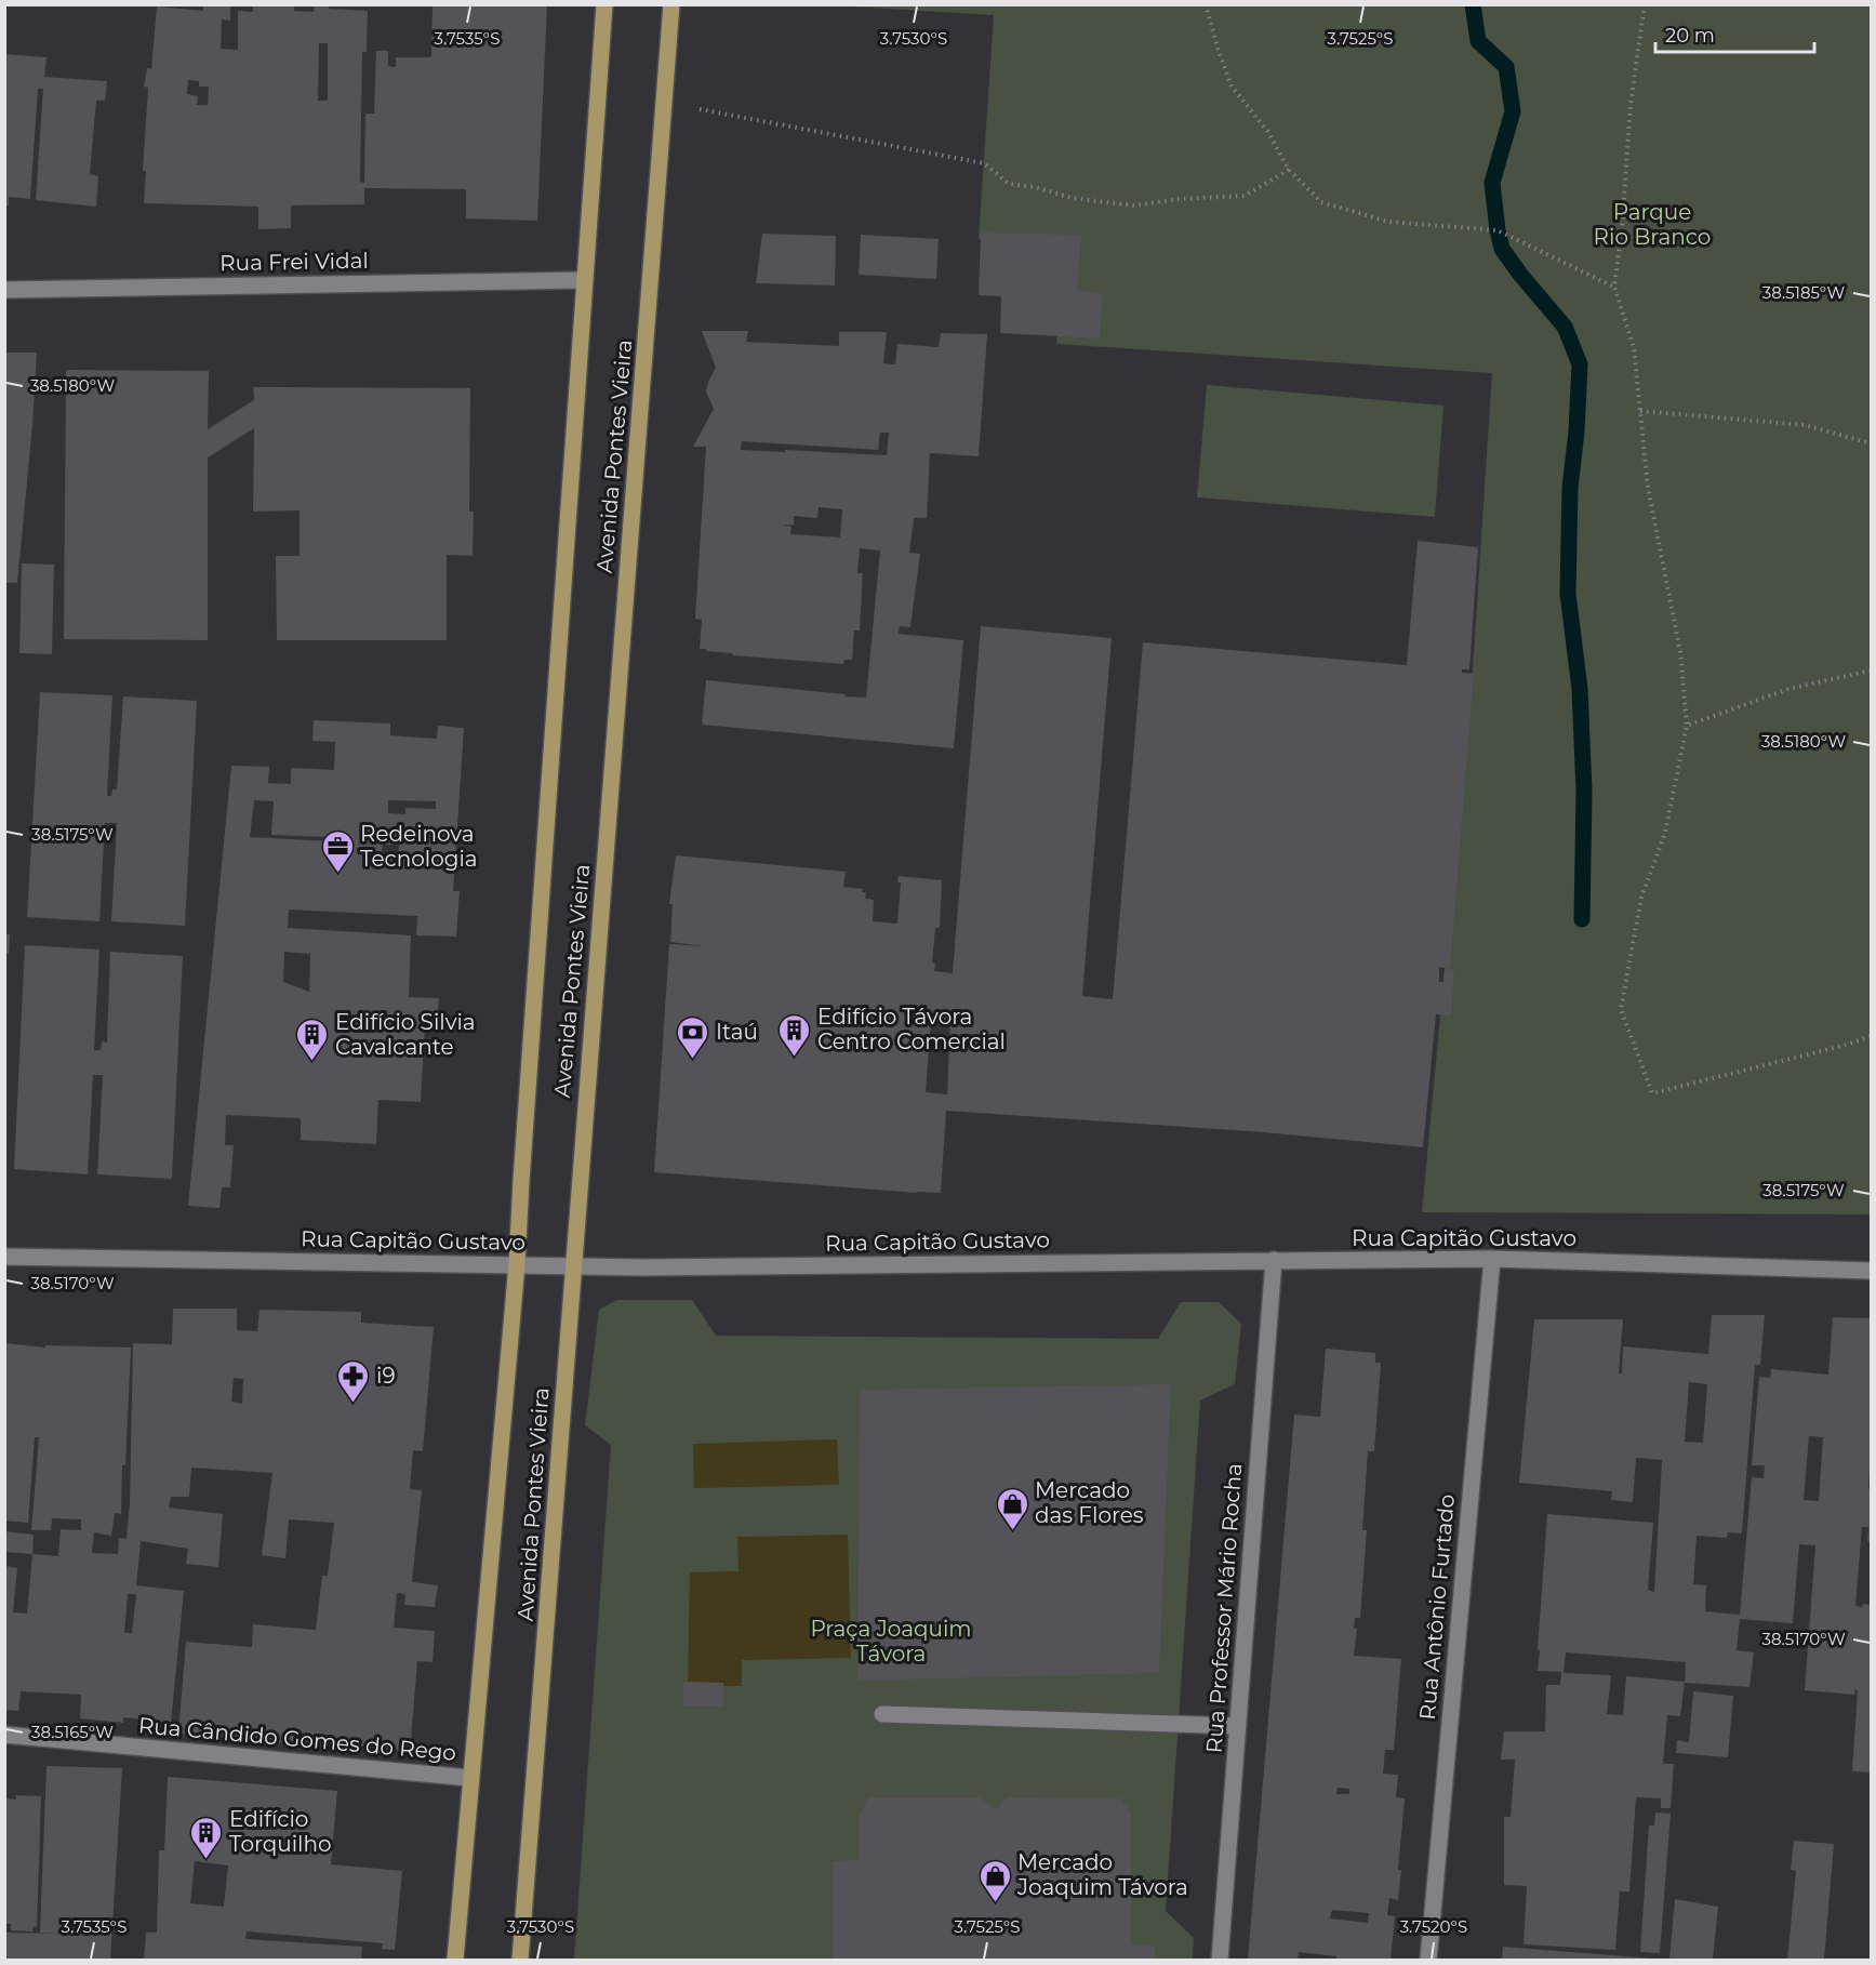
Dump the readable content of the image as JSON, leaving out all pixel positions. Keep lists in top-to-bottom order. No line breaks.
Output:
{"streets":{"main road":["Avenida Pontes Vieira"],"street":["Rua Frei Vidal","Rua Capitão Gustavo","Rua Antônio Furtado","Rua Professor Mário Rocha","Rua Cândido Gomes do Rego"]},"crossings":[["Rua Frei Vidal","Avenida Pontes Vieira"],["Avenida Pontes Vieira","Rua Capitão Gustavo"],["Avenida Pontes Vieira","Rua Cândido Gomes do Rego"],["Rua Capitão Gustavo","Rua Antônio Furtado"],["Rua Capitão Gustavo","Rua Professor Mário Rocha"]],"parks":["Parque Rio Branco","Praça Joaquim Távora"],"places":{"office":["Redeinova Tecnologia"],"building":["Edifício Távora Centro Comercial","Edifício Silvia Cavalcante","Edifício Torquilho"],"bank":["Itaú"],"pharmacy":["i9"],"shop":["Mercado das Flores","Mercado Joaquim Távora"]},"scale_bar":"20 m","coordinates":["3.7535°S","3.7530°S","3.7525°S","38.5185°W","38.5180°W","38.5175°W","38.5170°W","38.5165°W","3.7520°S"]}
